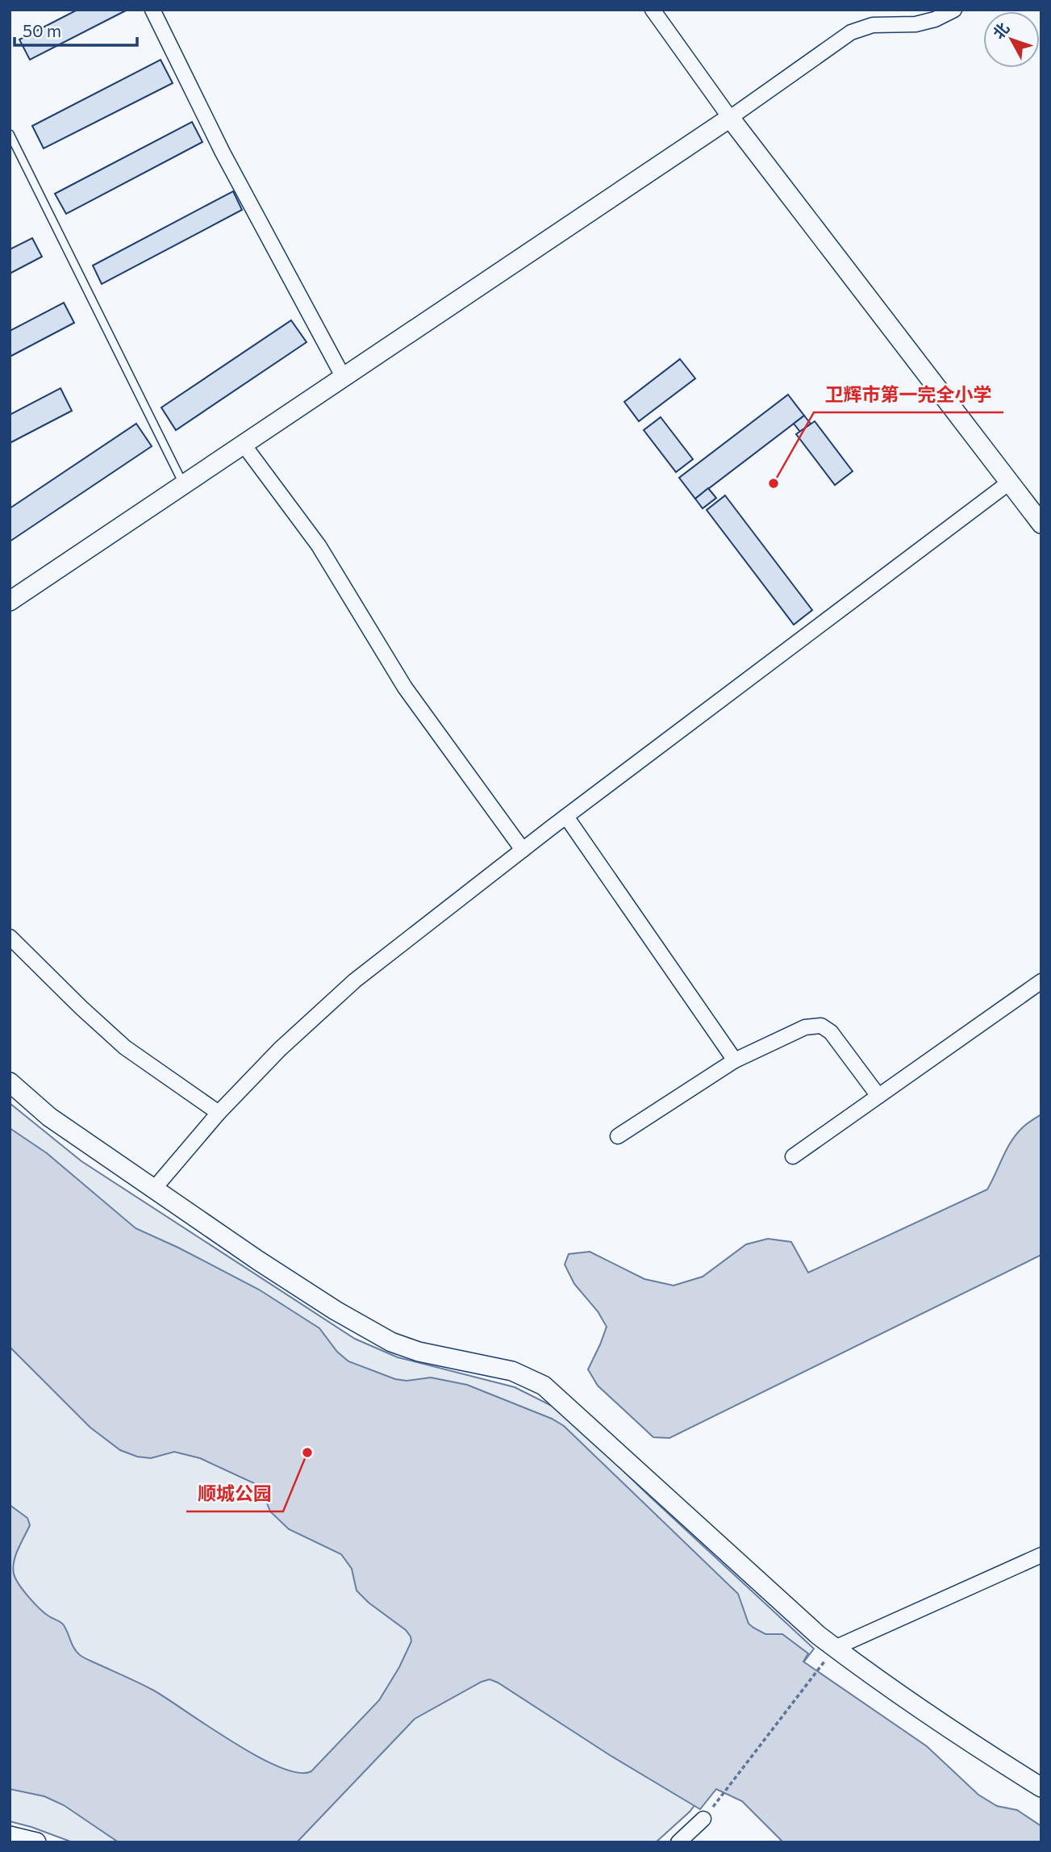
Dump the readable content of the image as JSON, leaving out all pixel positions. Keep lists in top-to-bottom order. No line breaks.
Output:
{"places":["卫辉市第一完全小学","顺城公园"],"scale_bar":"50 m","north":"top left"}
